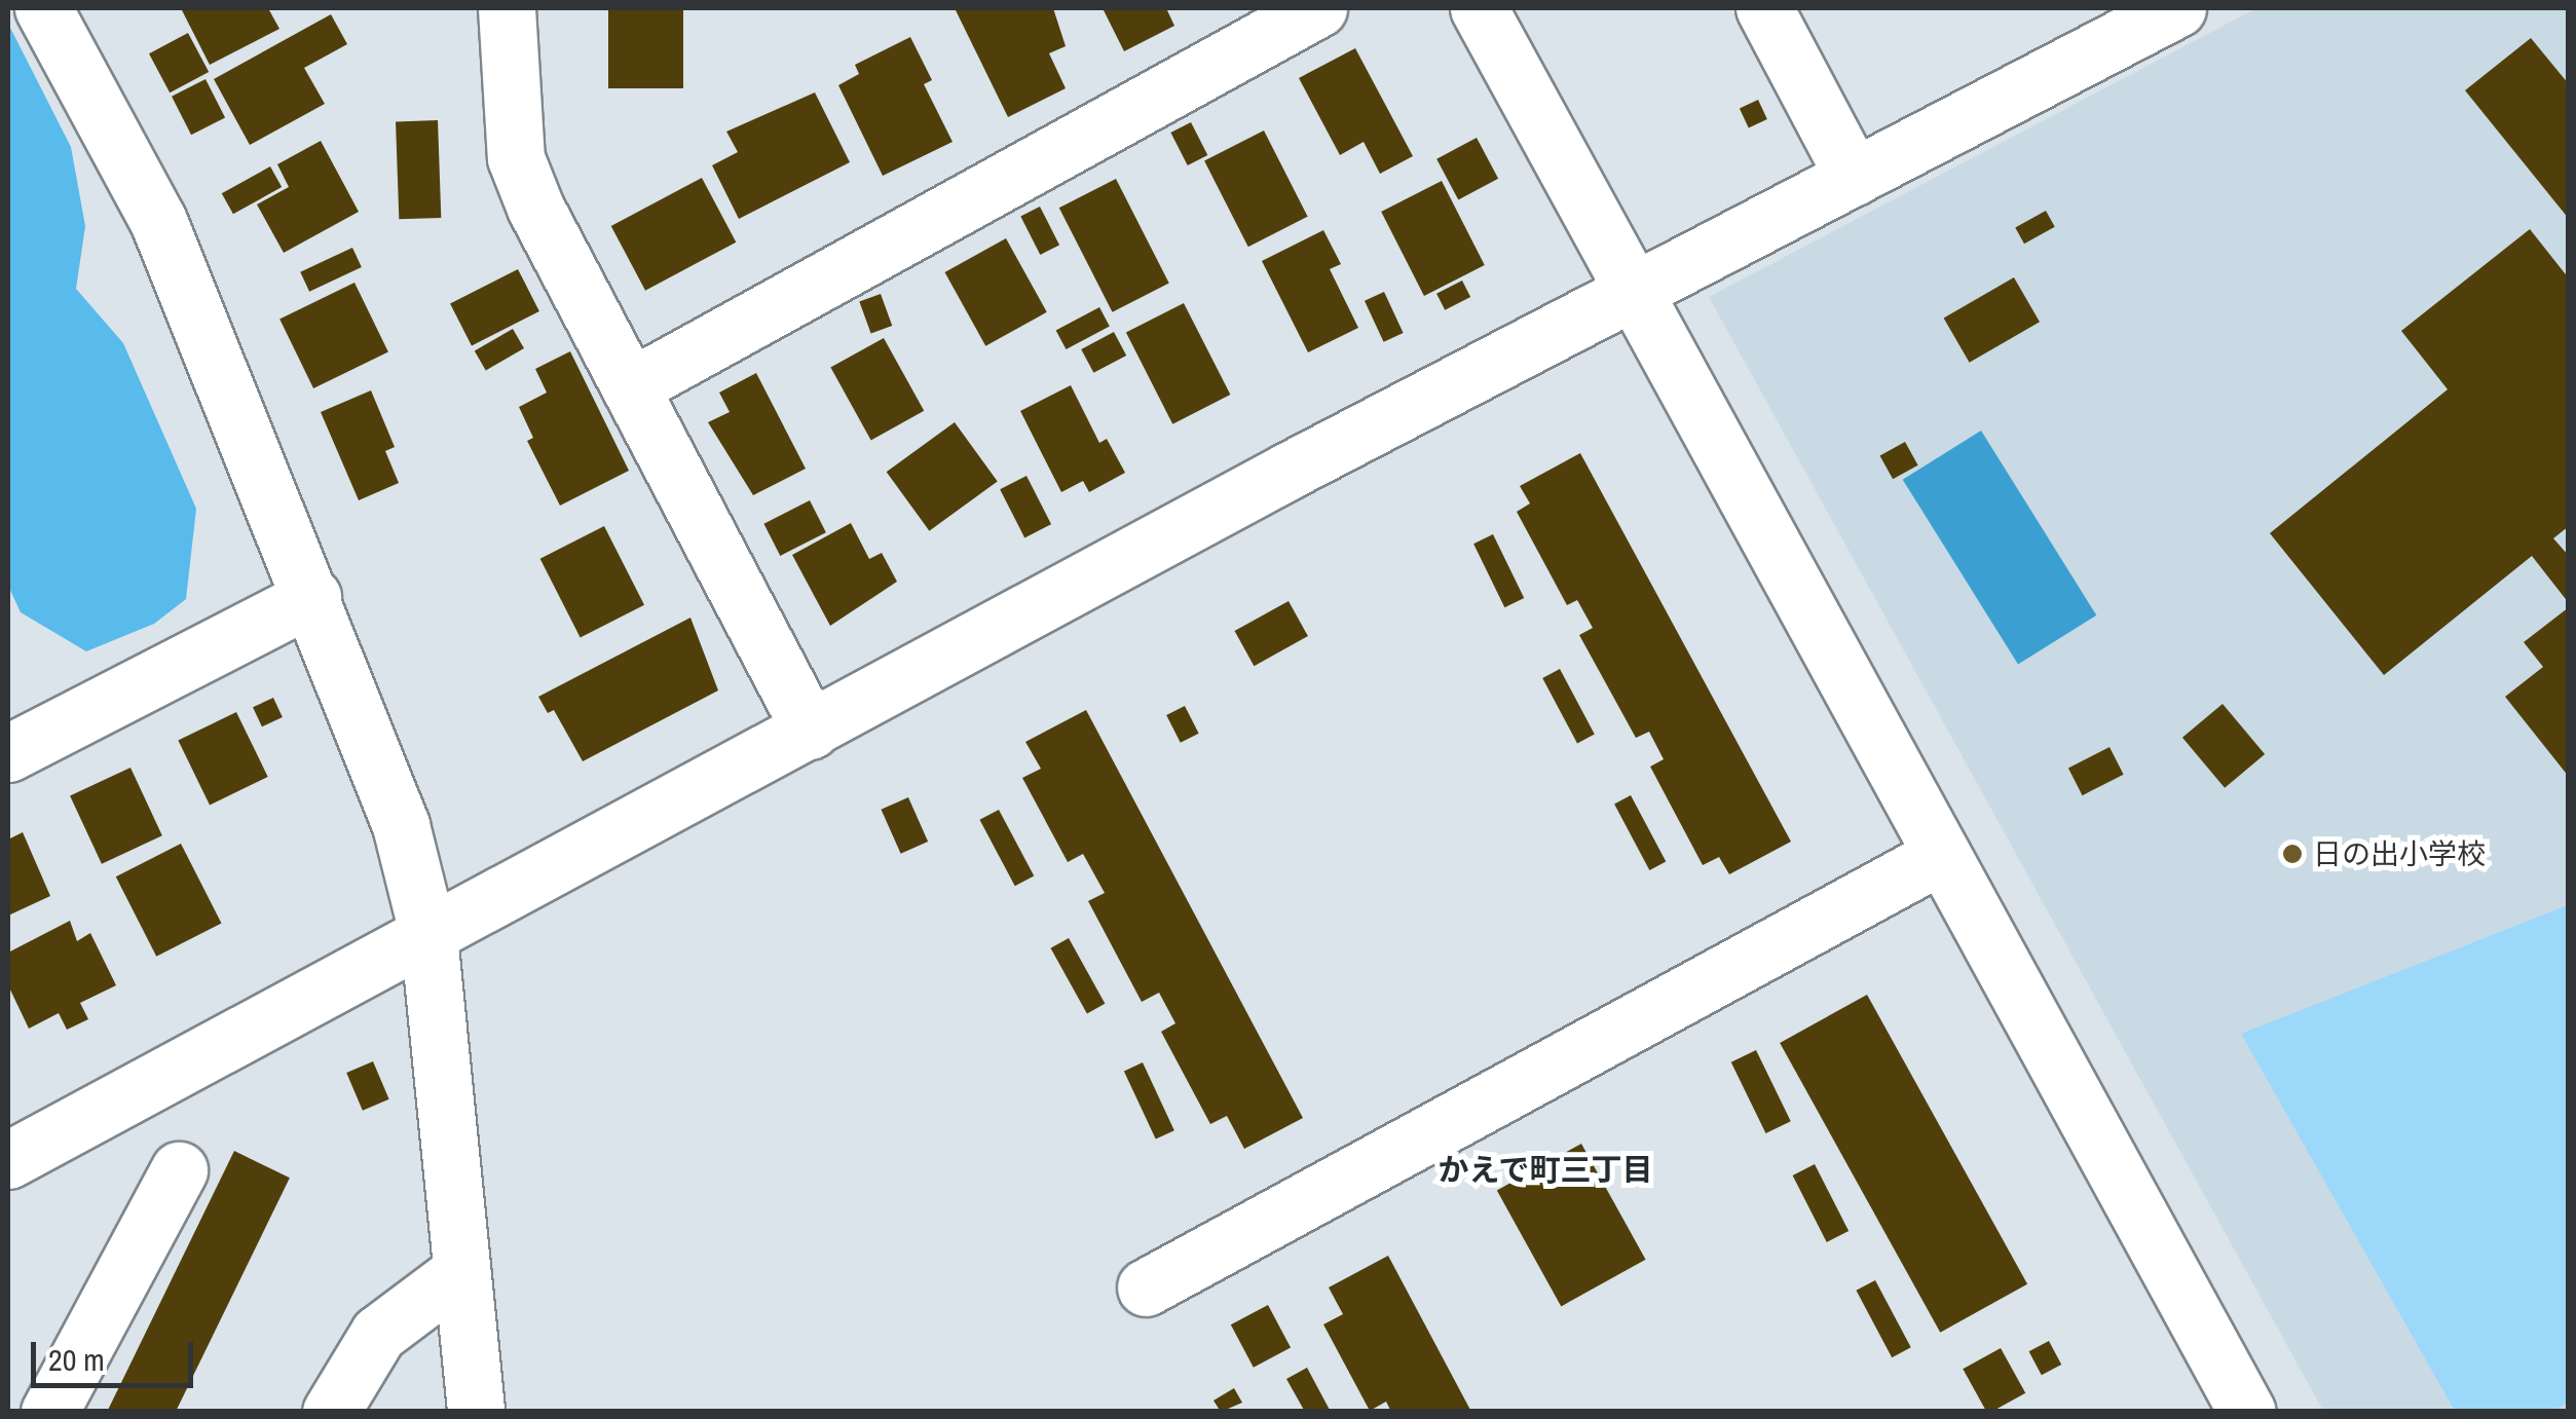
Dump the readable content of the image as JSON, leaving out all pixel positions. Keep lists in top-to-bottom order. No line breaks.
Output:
{"districts":["かえで町三丁目"],"places":["日の出小学校"],"scale_bar":"20 m"}
